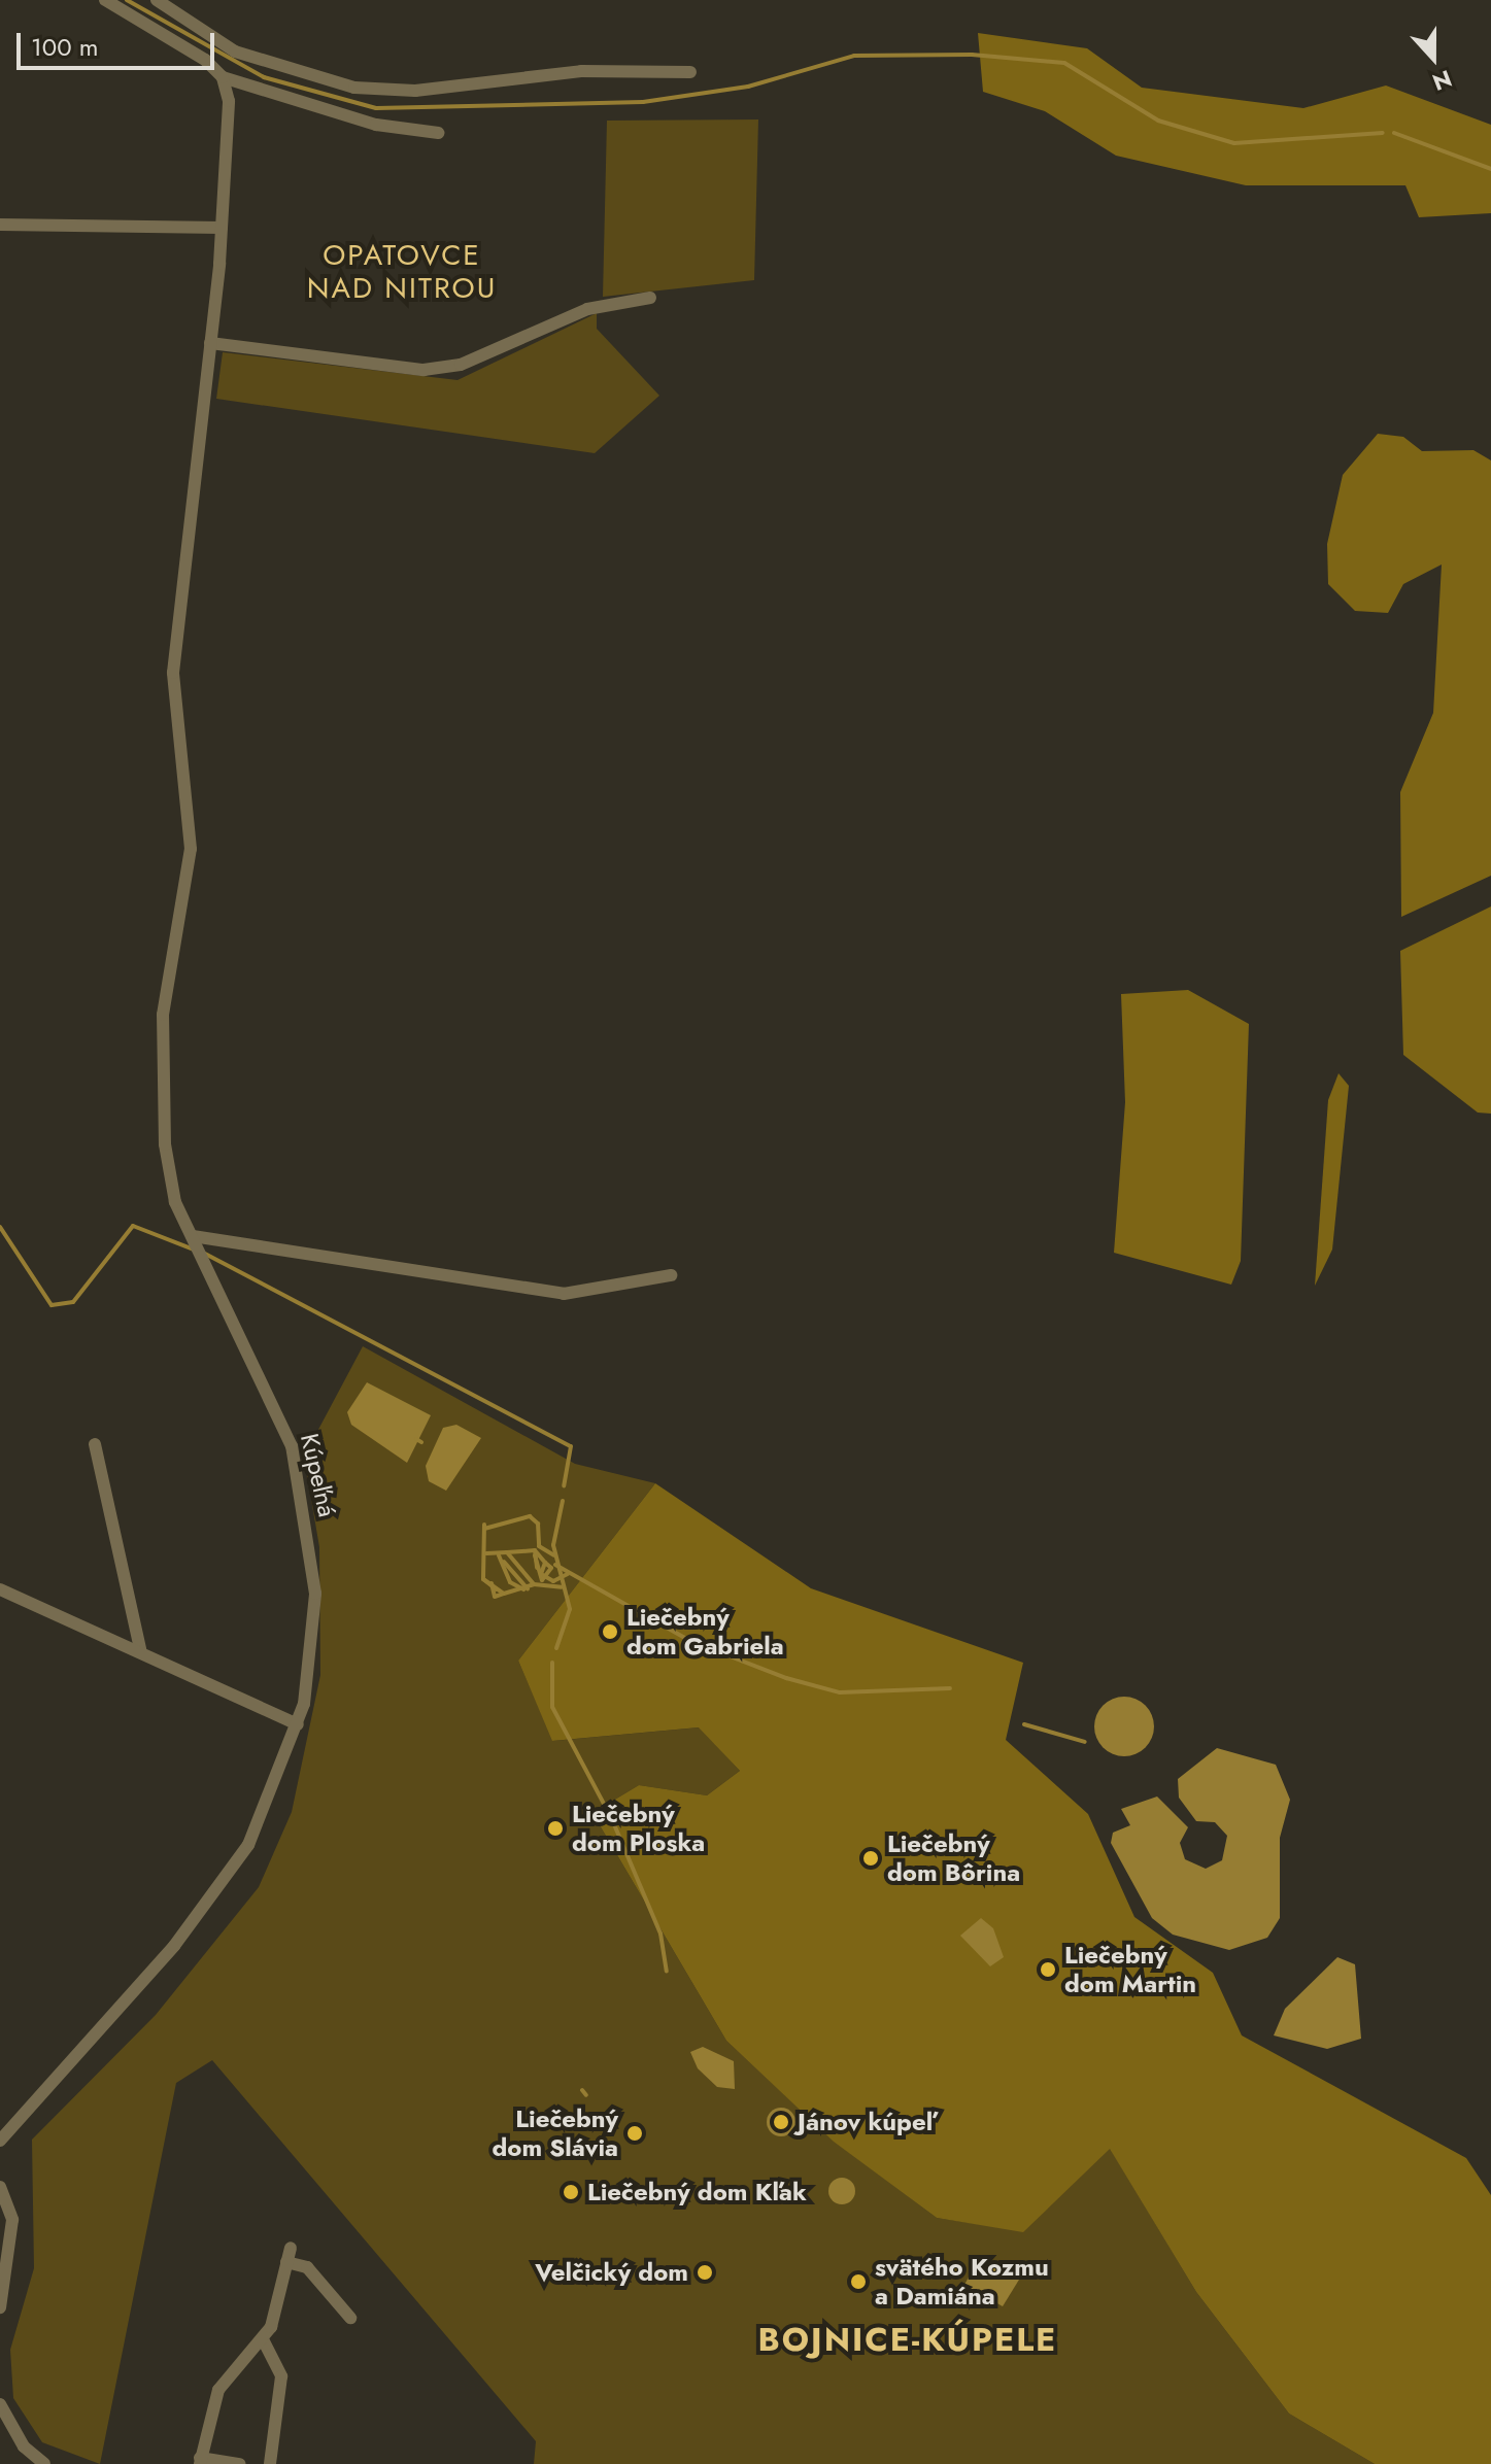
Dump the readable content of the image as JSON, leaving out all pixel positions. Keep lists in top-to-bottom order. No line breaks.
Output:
{"streets":{"street":["Kúpeľná"]},"districts":["OPATOVCE NAD NITROU","BOJNICE-KÚPELE"],"places":["Liečebný dom Gabriela","Liečebný dom Ploska","Liečebný dom Bôrina","Liečebný dom Martin","Jánov kúpeľ","Liečebný dom Slávia","Liečebný dom Kľak","Velčický dom","svätého Kozmu a Damiána"],"scale_bar":"100 m","north":"bottom"}
